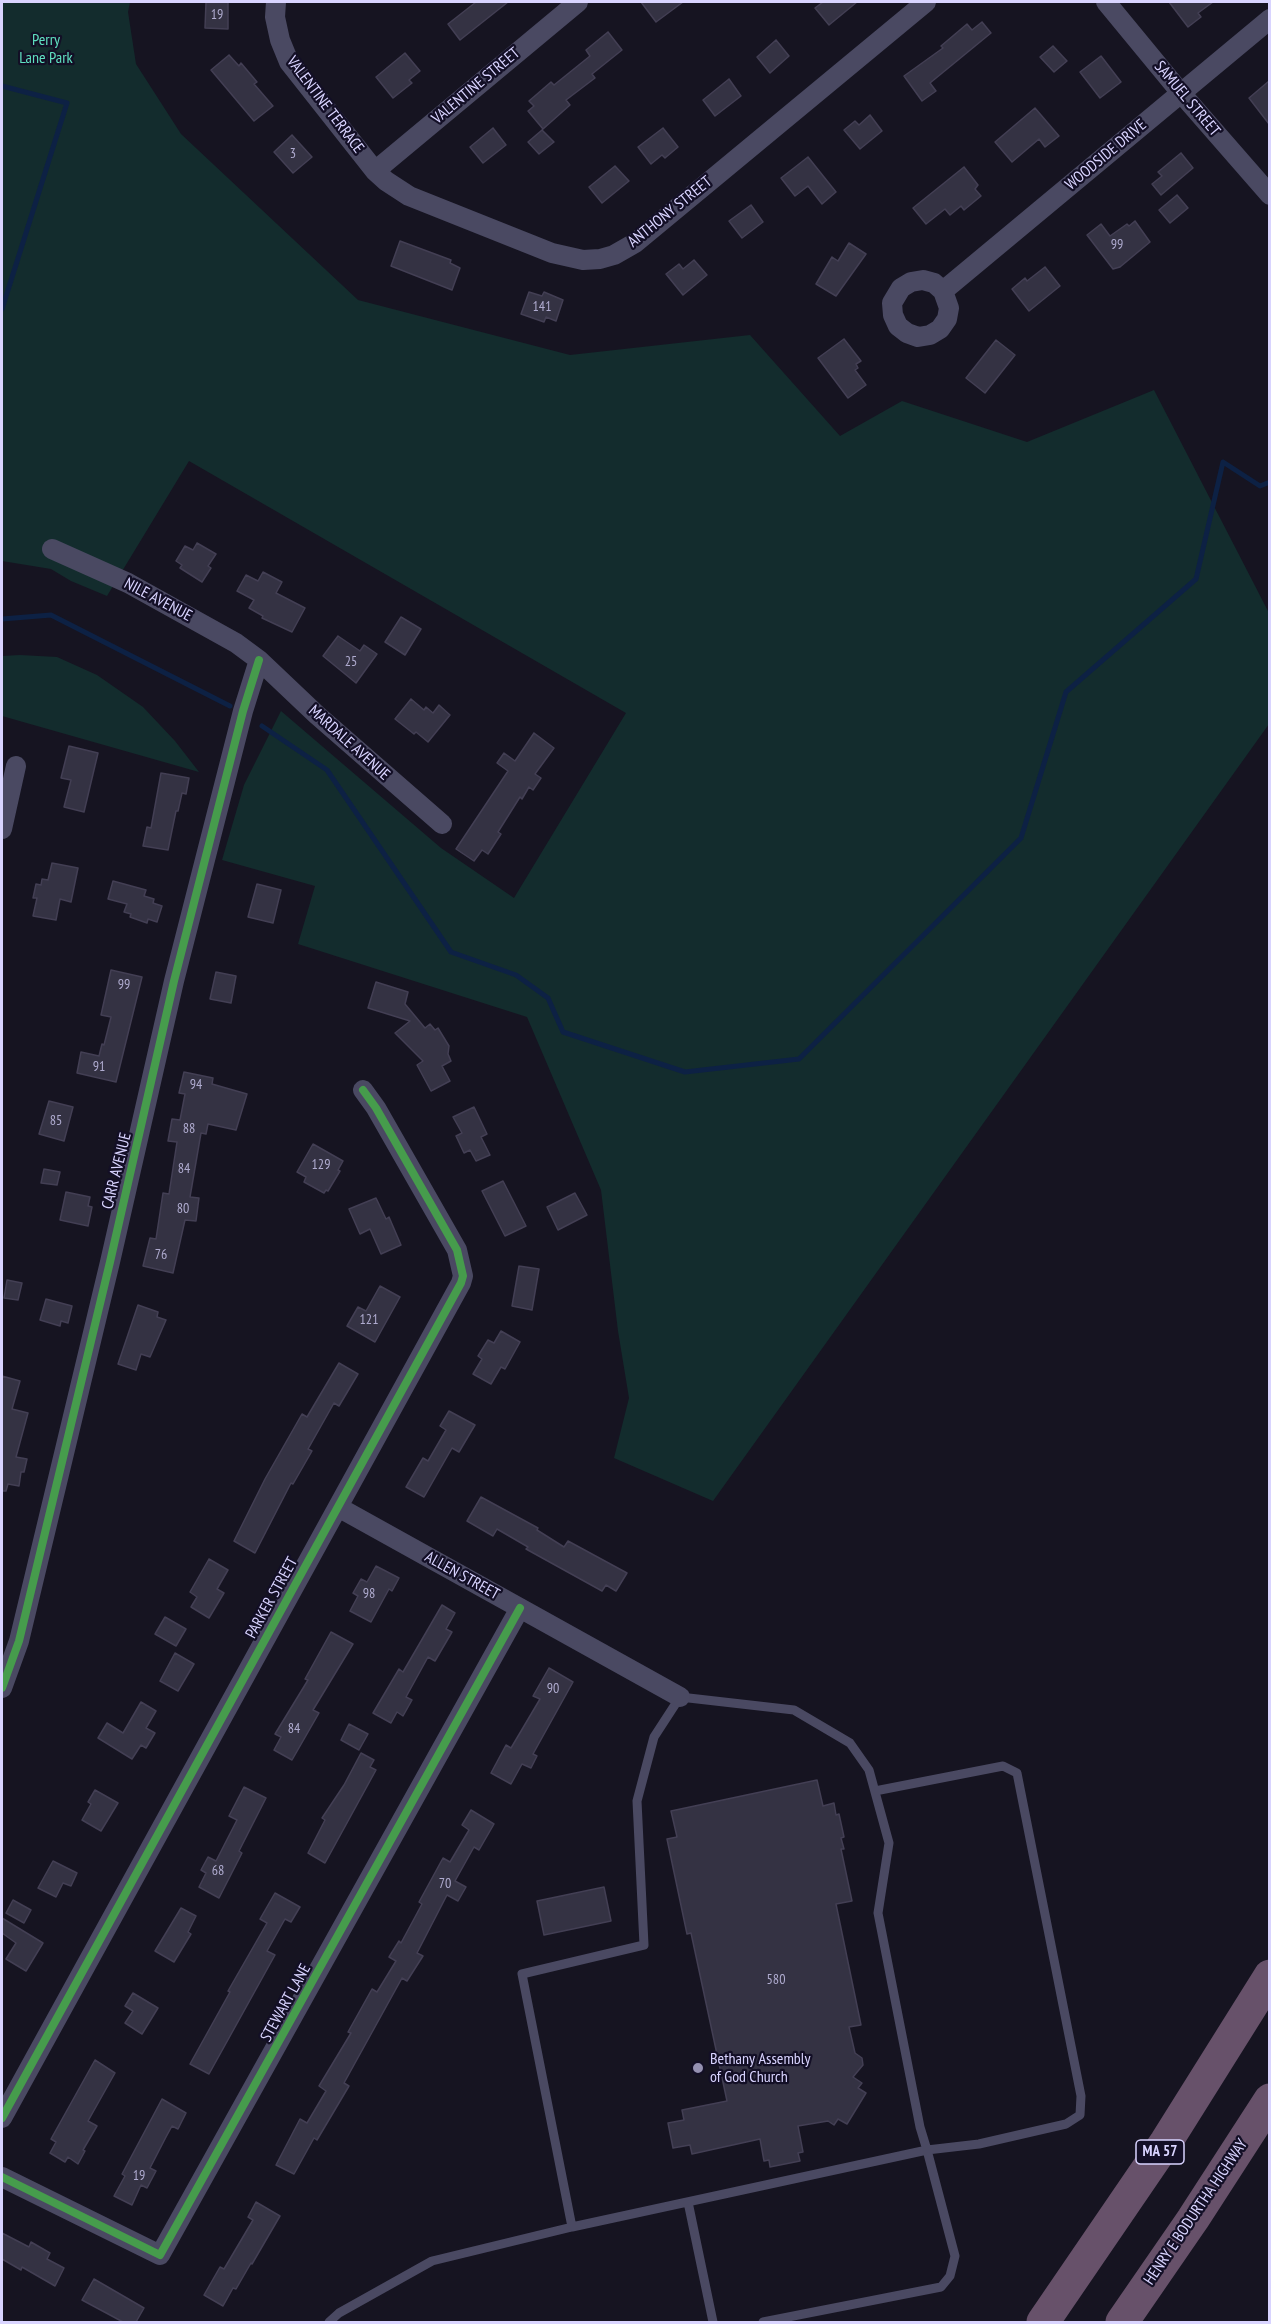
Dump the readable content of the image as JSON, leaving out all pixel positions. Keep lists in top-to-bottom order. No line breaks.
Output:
{"streets":{"highway":["MA 57","HENRY E BODURTHA HIGHWAY"],"street":["VALENTINE STREET","SAMUEL STREET","VALENTINE TERRACE","WOODSIDE DRIVE","ANTHONY STREET","NILE AVENUE","MARDALE AVENUE","CARR AVENUE","ALLEN STREET","PARKER STREET","STEWART LANE"]},"crossings":[["VALENTINE STREET","VALENTINE TERRACE"],["VALENTINE STREET","ANTHONY STREET"],["SAMUEL STREET","WOODSIDE DRIVE"],["VALENTINE TERRACE","ANTHONY STREET"],["NILE AVENUE","MARDALE AVENUE"],["NILE AVENUE","CARR AVENUE"],["MARDALE AVENUE","CARR AVENUE"],["ALLEN STREET","PARKER STREET"],["ALLEN STREET","STEWART LANE"]],"parks":["Perry Lane Park"],"places":["Bethany Assembly of God Church"],"house_numbers":["19","3","99","141","25","99","91","94","85","88","129","84","80","76","121","98","90","84","68","70","580","19"]}
